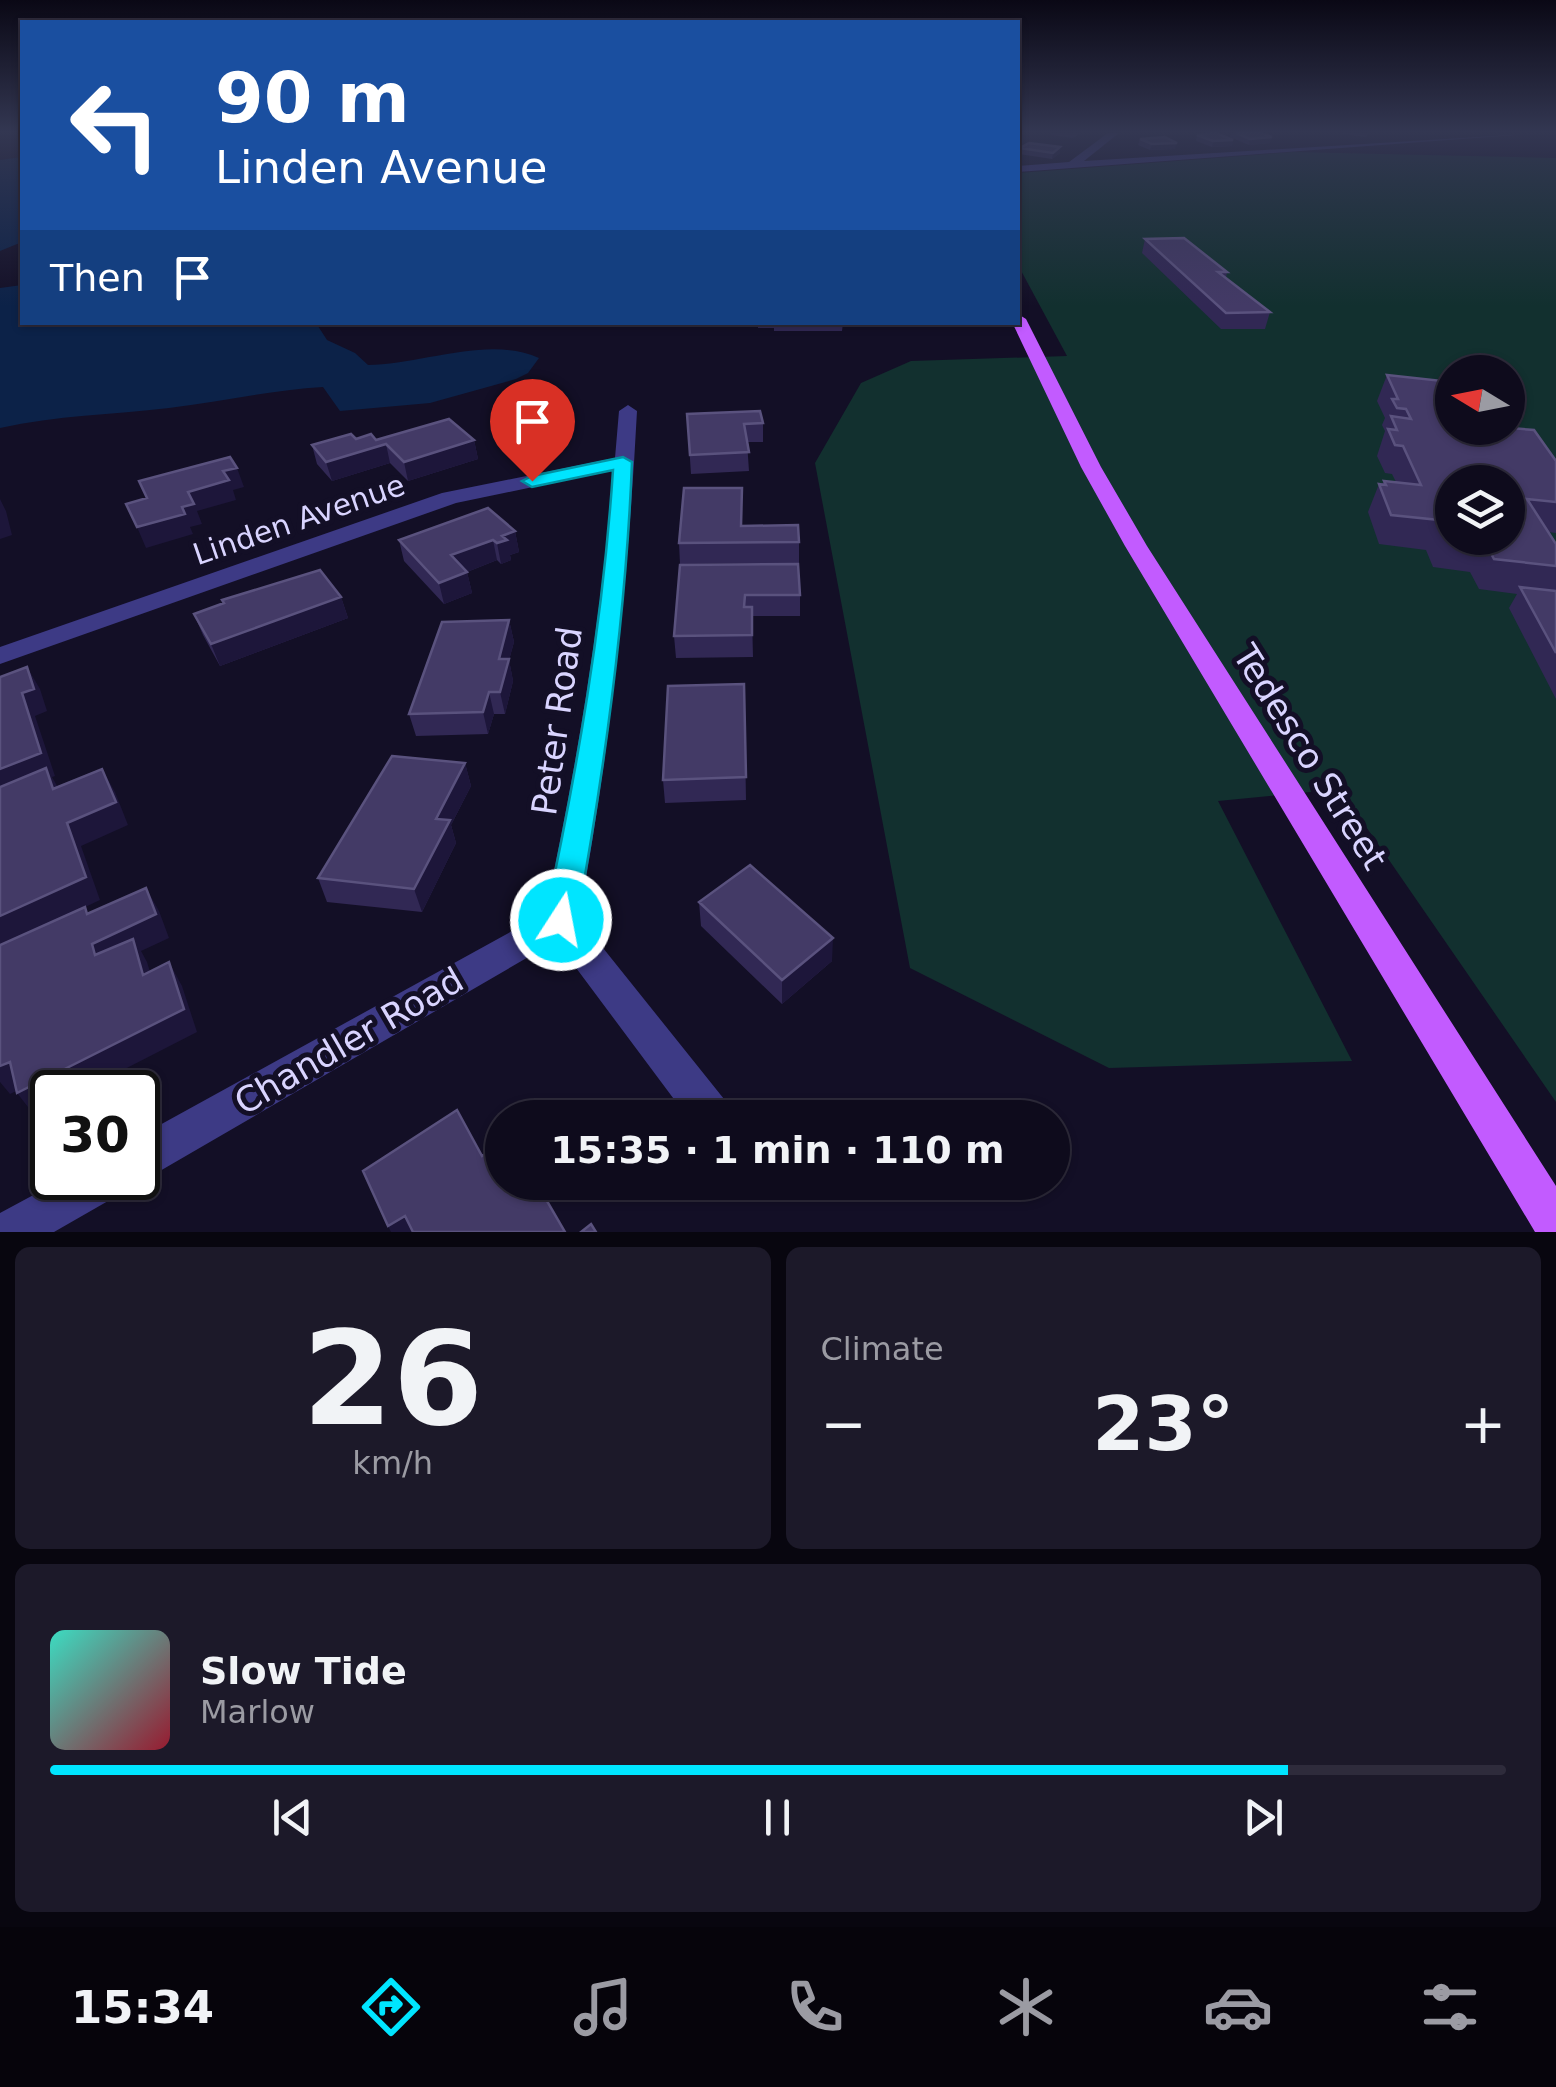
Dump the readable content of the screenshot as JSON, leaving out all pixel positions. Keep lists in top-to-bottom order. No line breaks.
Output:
{"streets":{"main road":["Tedesco Street"],"street":["Linden Avenue","Peter Road","Chandler Road"]},"crossings":[["Linden Avenue","Peter Road"],["Peter Road","Chandler Road"]],"north":"left","page":{"turn":["90 m","Linden Avenue"],"then":"Then","limit":"30","trip":"15:35 · 1 min · 110 m","tile":[["26","km/h"],"Climate"],"heat":["−","23°","+"],"song":["Slow Tide","Marlow"],"tabs":"15:34"}}
